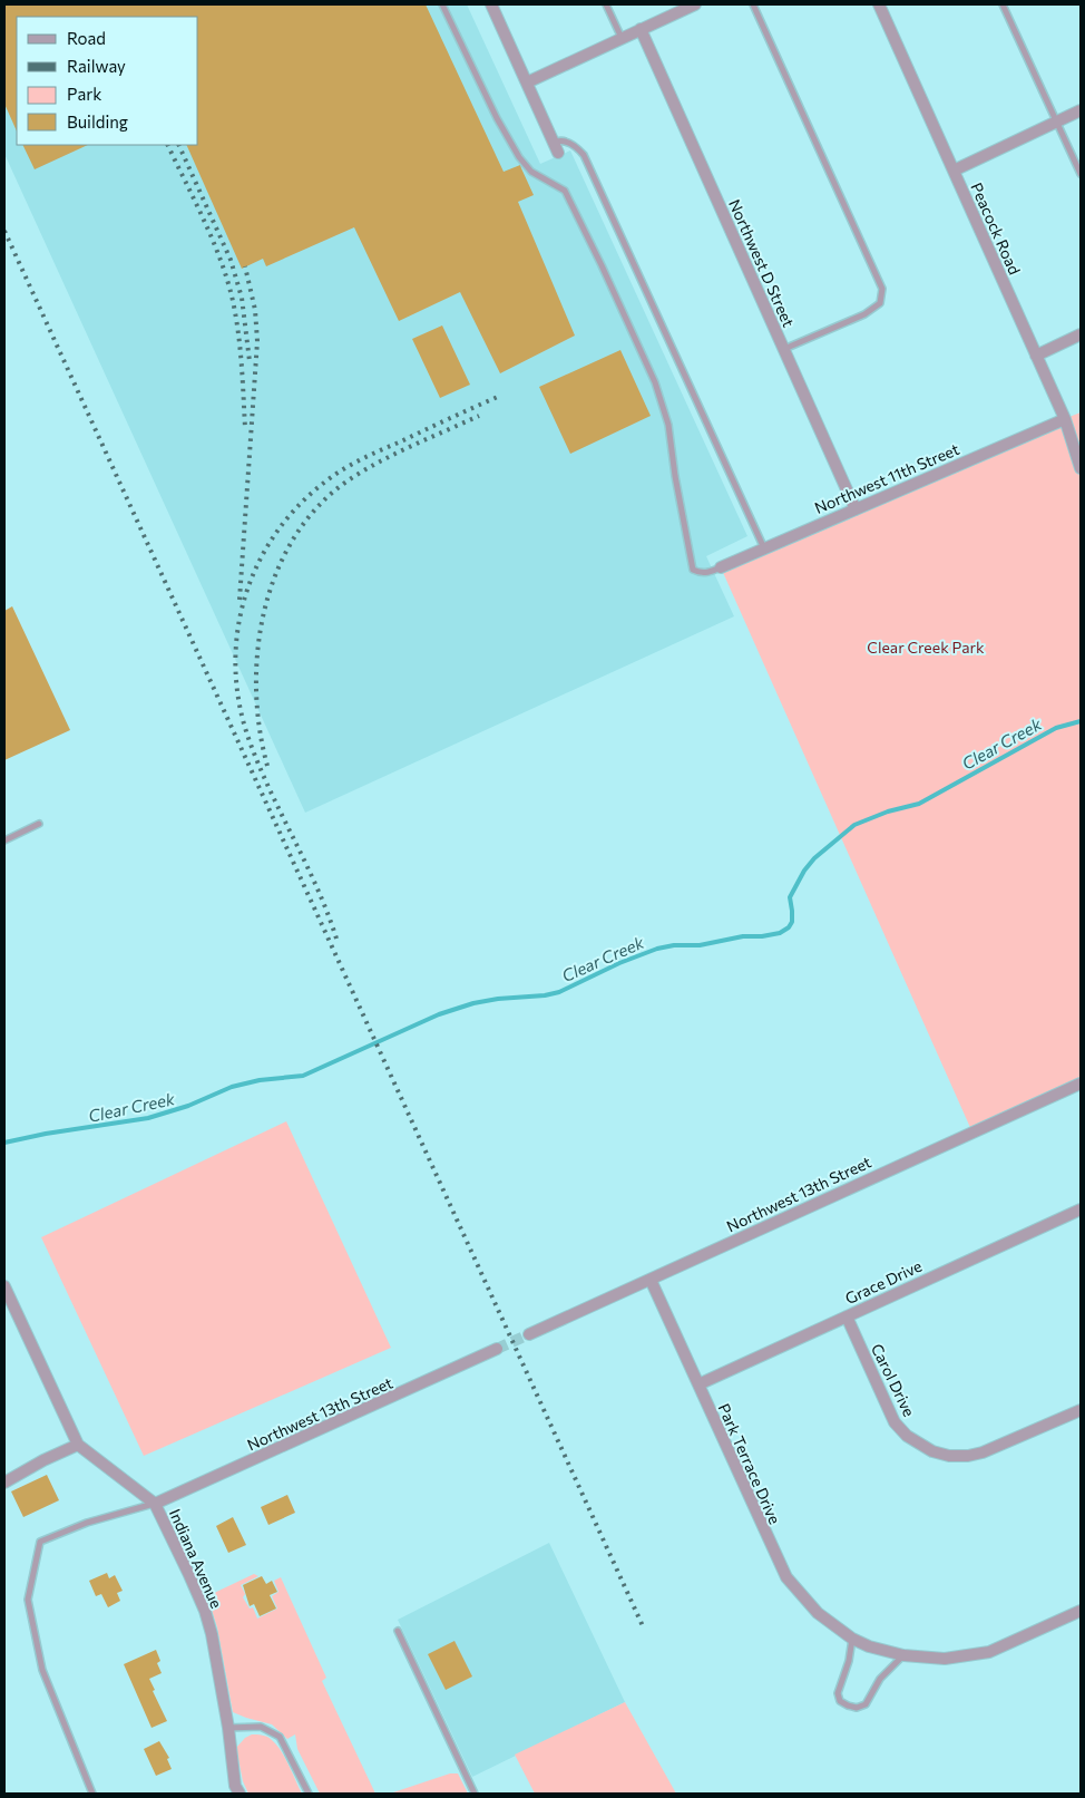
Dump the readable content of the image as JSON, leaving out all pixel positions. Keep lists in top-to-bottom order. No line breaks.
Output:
{"streets":{"street":["Peacock Road","Northwest D Street","Northwest 11th Street","Northwest 13th Street","Grace Drive","Carol Drive","Park Terrace Drive","Indiana Avenue"]},"crossings":[["Peacock Road","Northwest 11th Street"],["Northwest D Street","Northwest 11th Street"],["Northwest 13th Street","Park Terrace Drive"],["Northwest 13th Street","Indiana Avenue"],["Grace Drive","Carol Drive"],["Grace Drive","Park Terrace Drive"]],"water":["Clear Creek"],"parks":["Clear Creek Park"],"legend":["Road","Railway","Park","Building"]}
